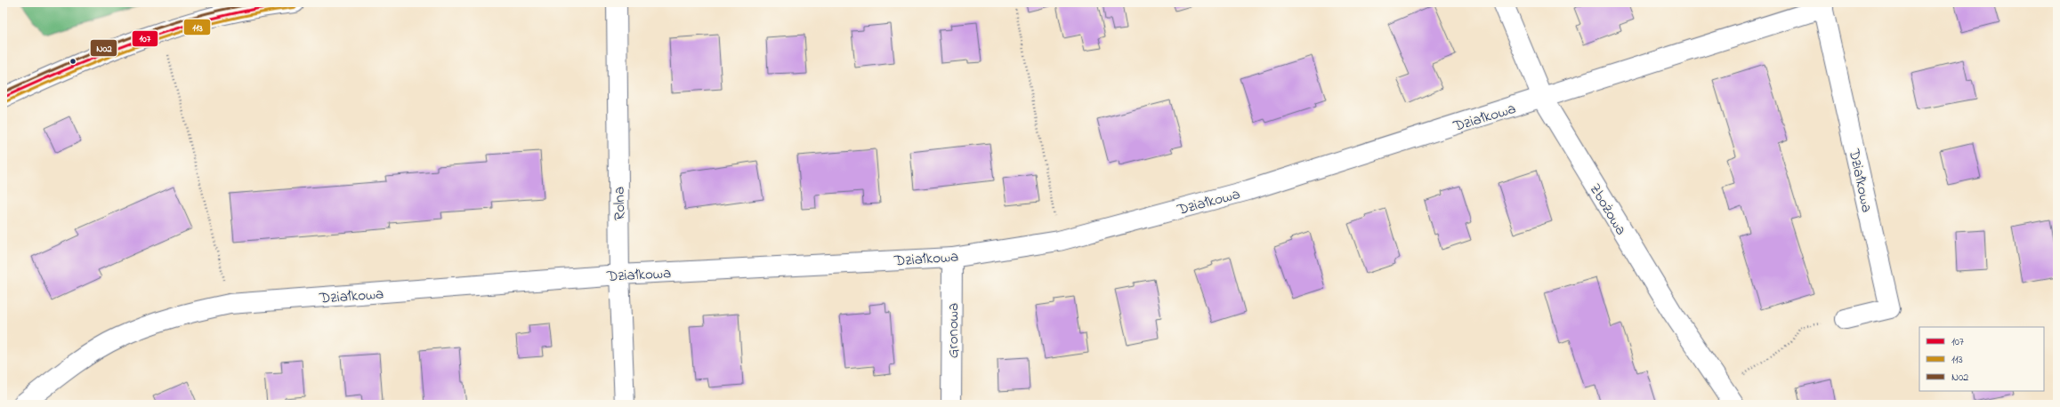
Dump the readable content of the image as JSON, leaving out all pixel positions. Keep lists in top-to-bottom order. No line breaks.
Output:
{"streets":{"street":["Działkowa","Rolna","Zbożowa","Gronowa"]},"crossings":[["Działkowa","Rolna"],["Działkowa","Zbożowa"],["Działkowa","Gronowa"]],"lines":["transit line 107","transit line N02","transit line 113"],"legend":["107","113","N02"]}
